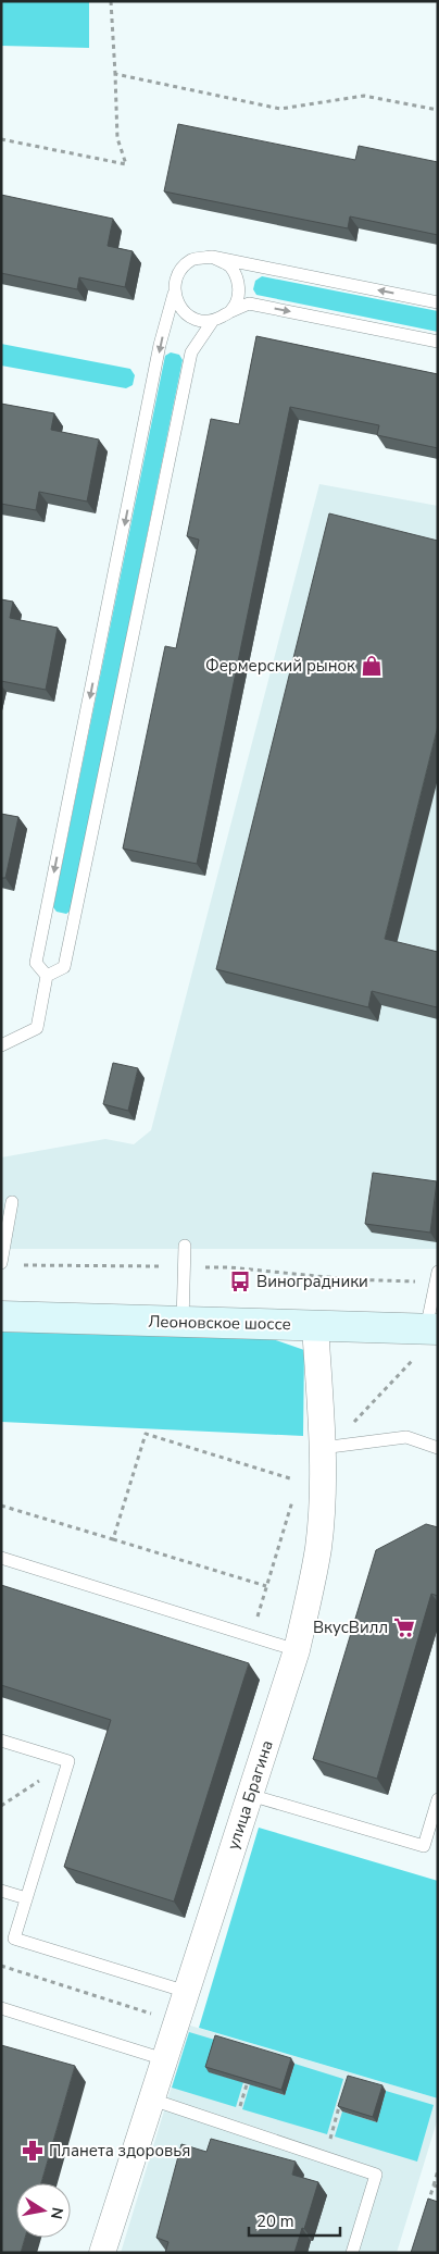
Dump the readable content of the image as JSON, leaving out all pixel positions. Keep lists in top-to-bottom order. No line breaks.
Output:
{"streets":{"main road":["Леоновское шоссе"],"street":["улица Брагина"]},"crossings":[["Леоновское шоссе","улица Брагина"]],"places":{"shop":["Фермерский рынок"],"bus stop":["Виноградники"],"supermarket":["ВкусВилл"],"pharmacy":["Планета здоровья"]},"scale_bar":"20 m","north":"right"}
